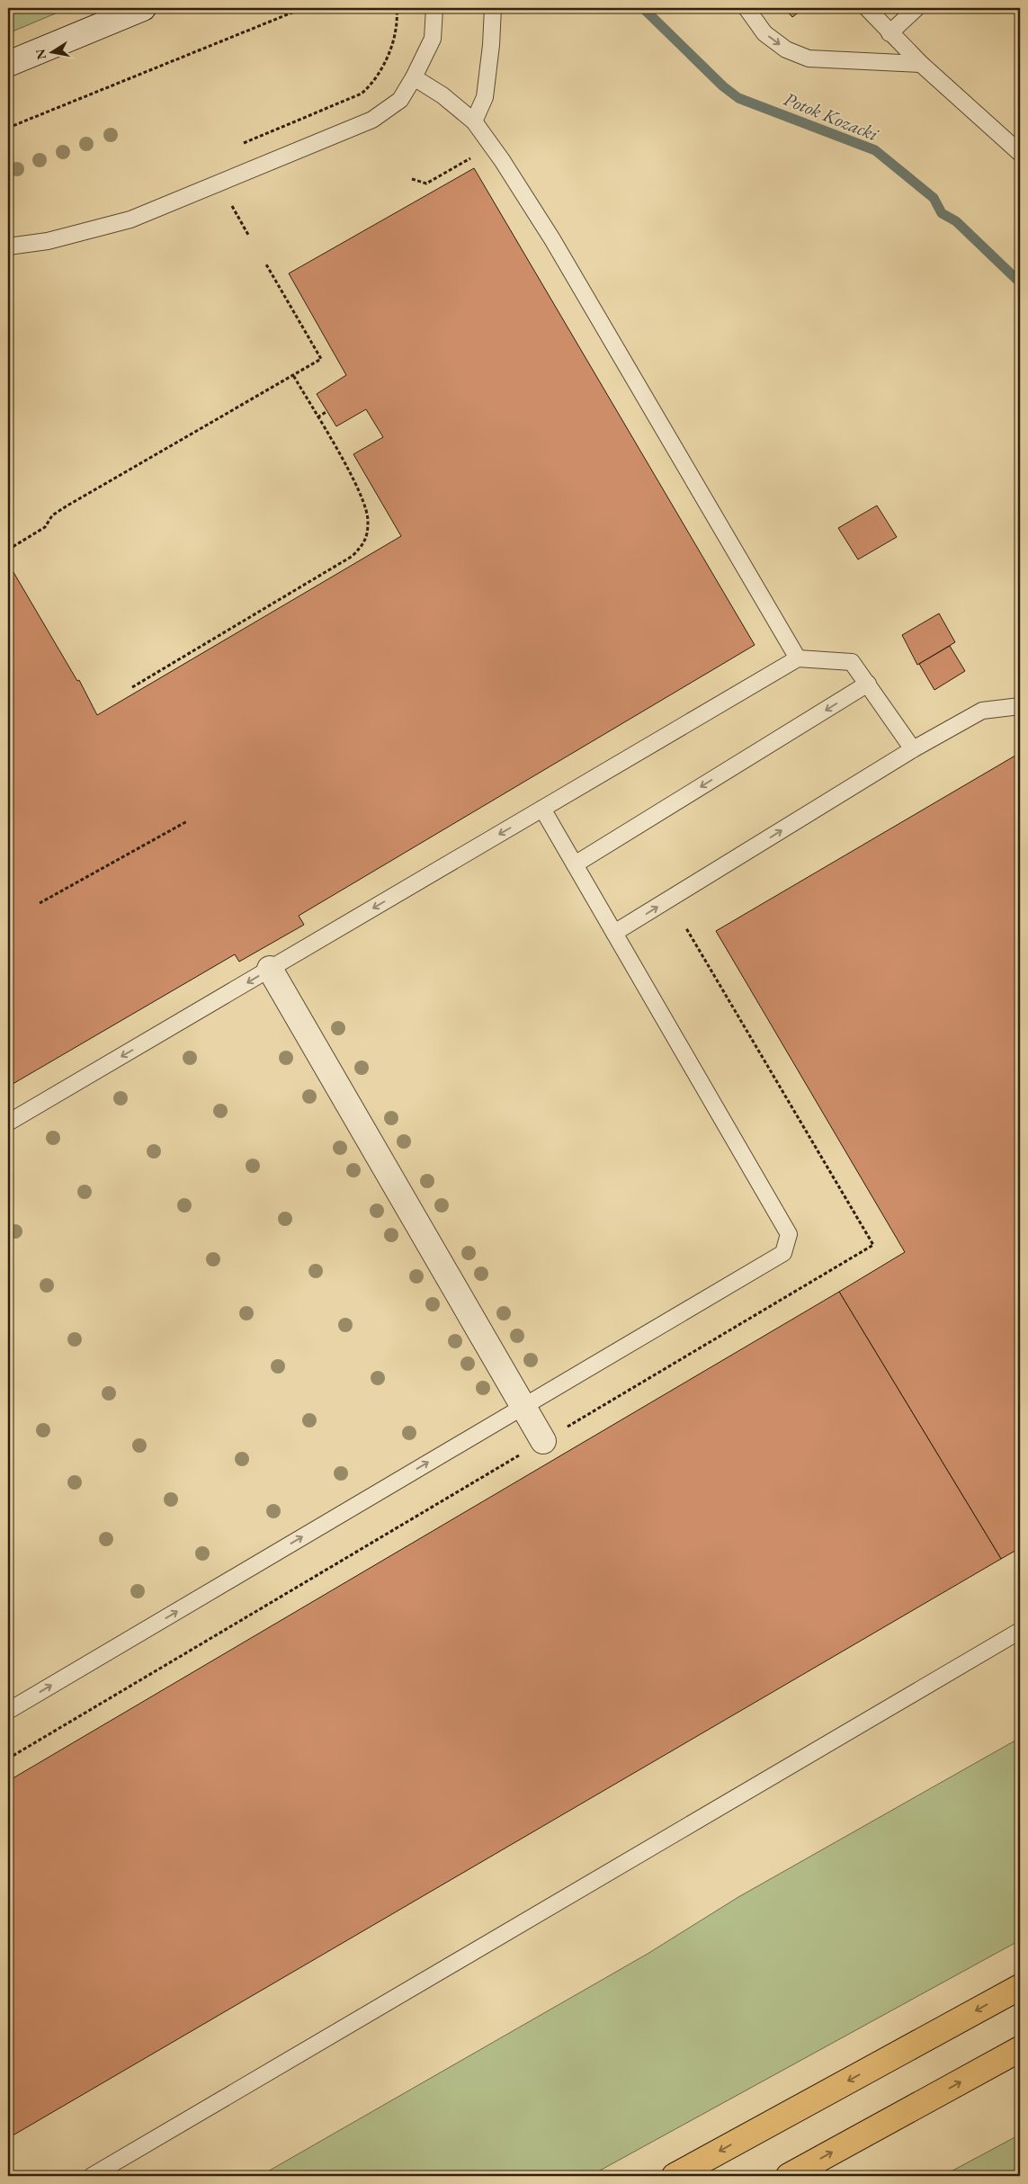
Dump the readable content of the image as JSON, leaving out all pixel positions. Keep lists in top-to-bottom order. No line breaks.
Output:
{"water":["Potok Kozacki"],"north":"left"}
